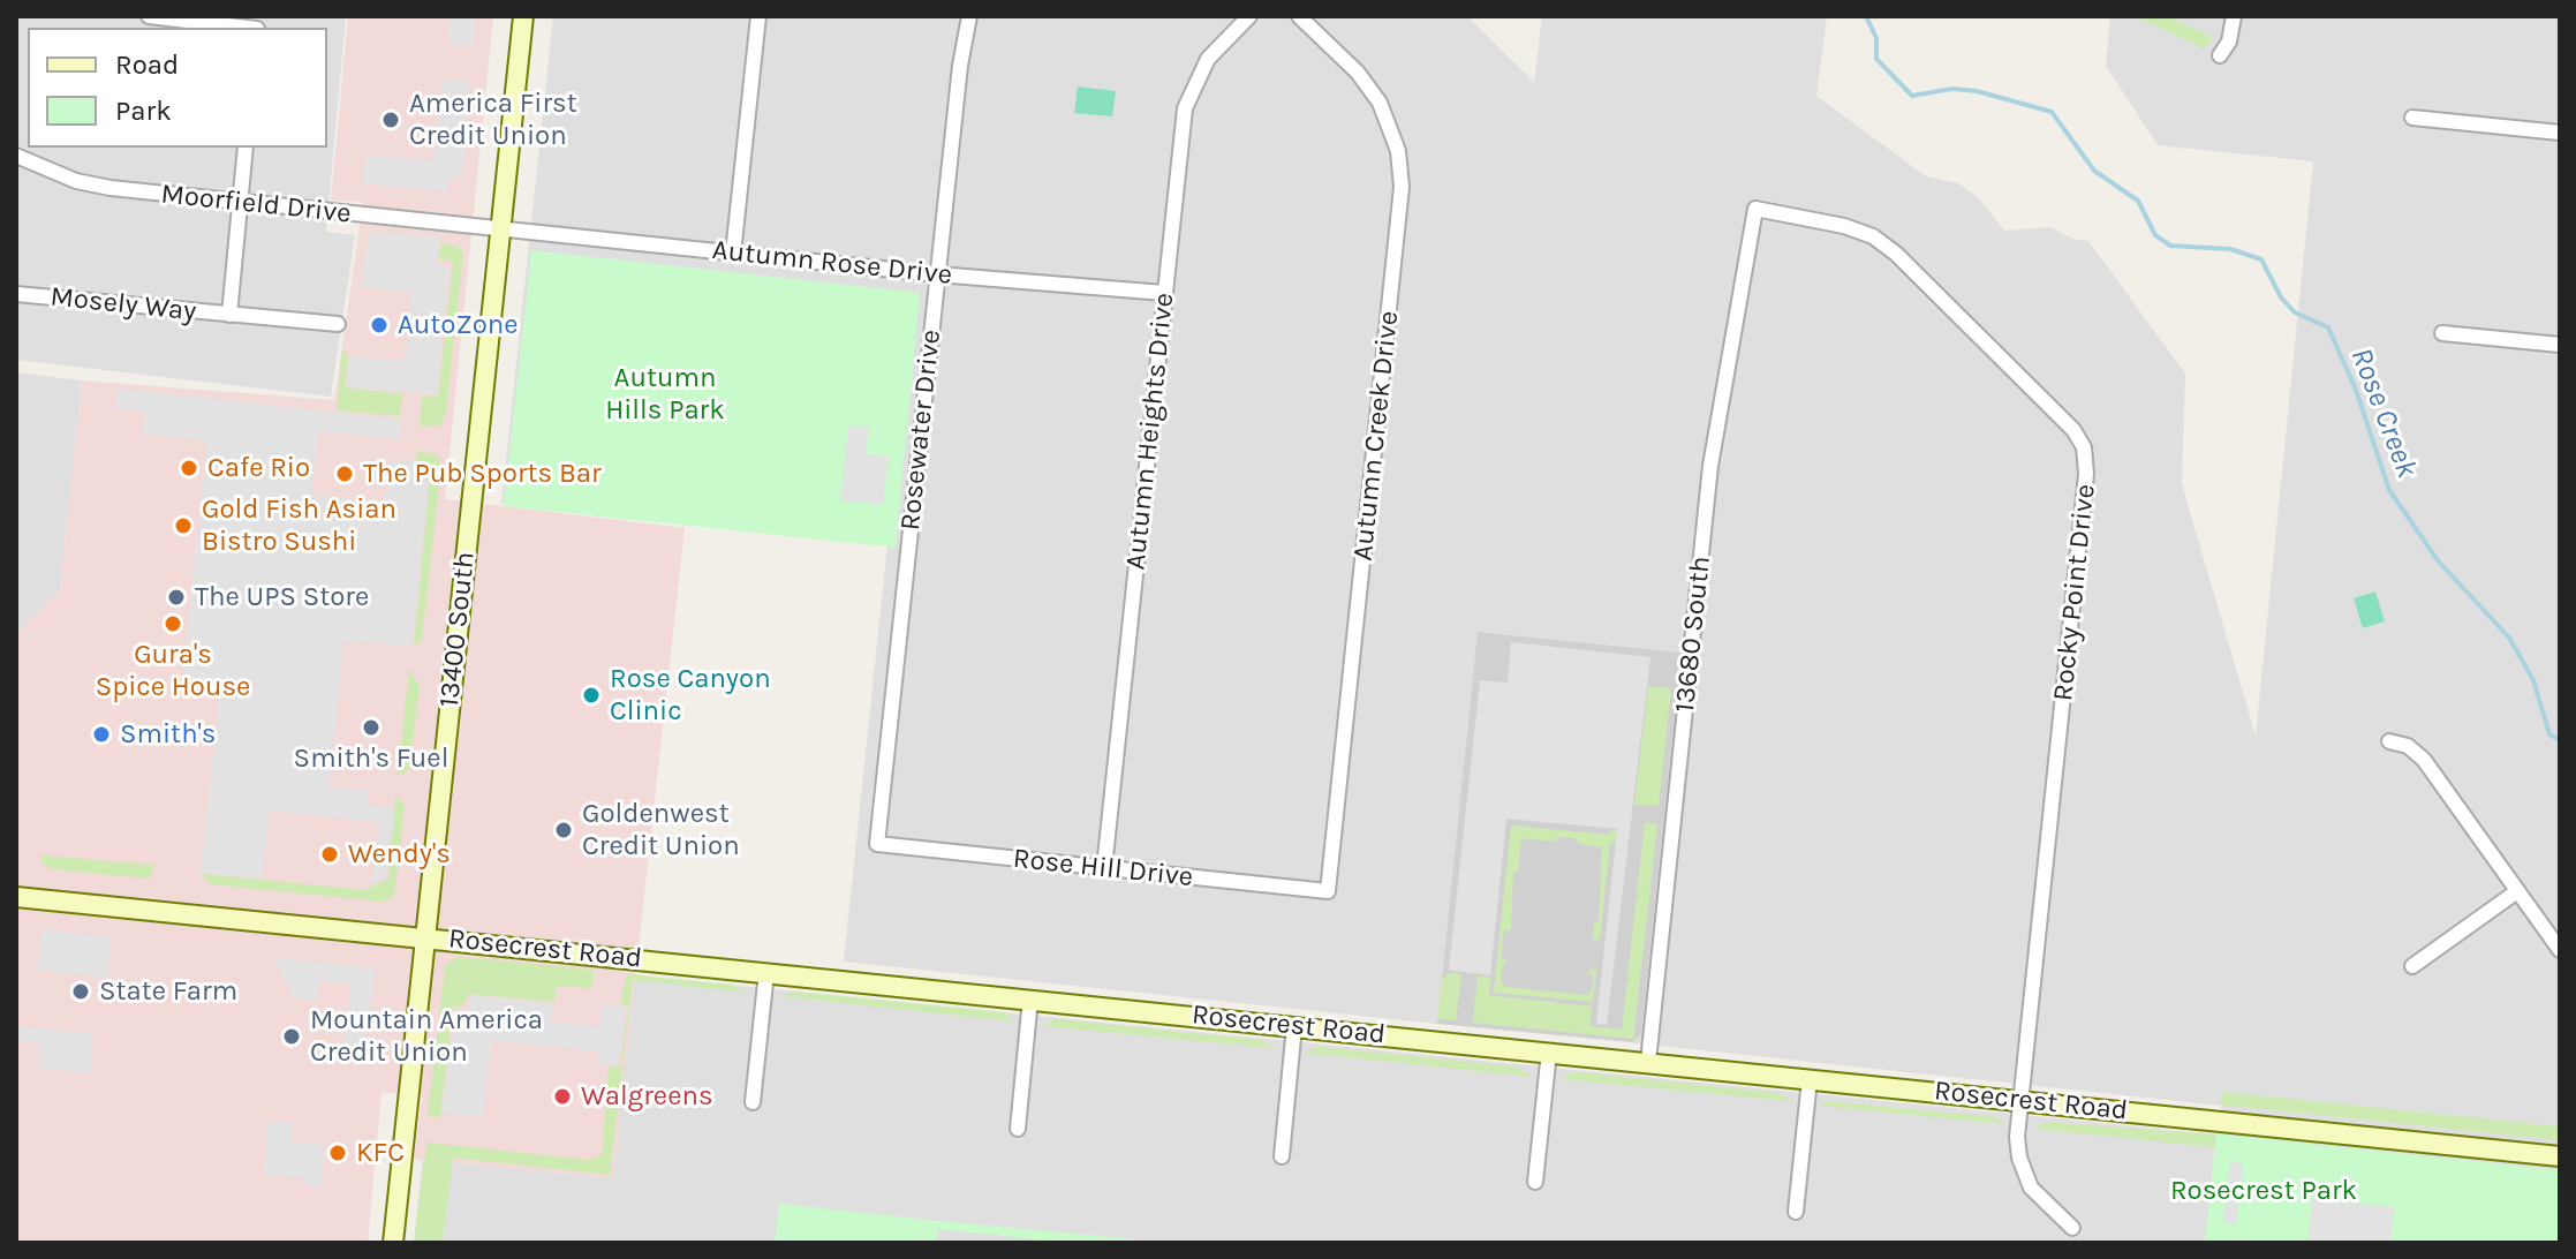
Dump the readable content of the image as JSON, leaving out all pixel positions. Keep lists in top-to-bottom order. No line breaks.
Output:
{"streets":{"main road":["13400 South","Rosecrest Road"],"street":["Moorfield Drive","Autumn Rose Drive","Mosely Way","Rosewater Drive","Autumn Heights Drive","Autumn Creek Drive","Rocky Point Drive","13680 South","Rose Hill Drive"]},"crossings":[["Moorfield Drive","Autumn Rose Drive"],["Moorfield Drive","13400 South"],["Autumn Rose Drive","Rosewater Drive"],["Autumn Rose Drive","Autumn Heights Drive"],["Autumn Rose Drive","13400 South"],["Rosewater Drive","Rose Hill Drive"],["Autumn Heights Drive","Rose Hill Drive"],["Autumn Creek Drive","Rose Hill Drive"],["Rocky Point Drive","13680 South"],["Rocky Point Drive","Rosecrest Road"],["13400 South","Rosecrest Road"],["13680 South","Rosecrest Road"]],"water":["Rose Creek"],"parks":["Autumn Hills Park","Rosecrest Park"],"places":["America First Credit Union","AutoZone","Cafe Rio","The Pub Sports Bar","Gold Fish Asian Bistro Sushi","The UPS Store","Gura's Spice House","Rose Canyon Clinic","Smith's Fuel","Smith's","Goldenwest Credit Union","Wendy's","State Farm","Mountain America Credit Union","Walgreens","KFC"],"legend":["Road","Park"]}
